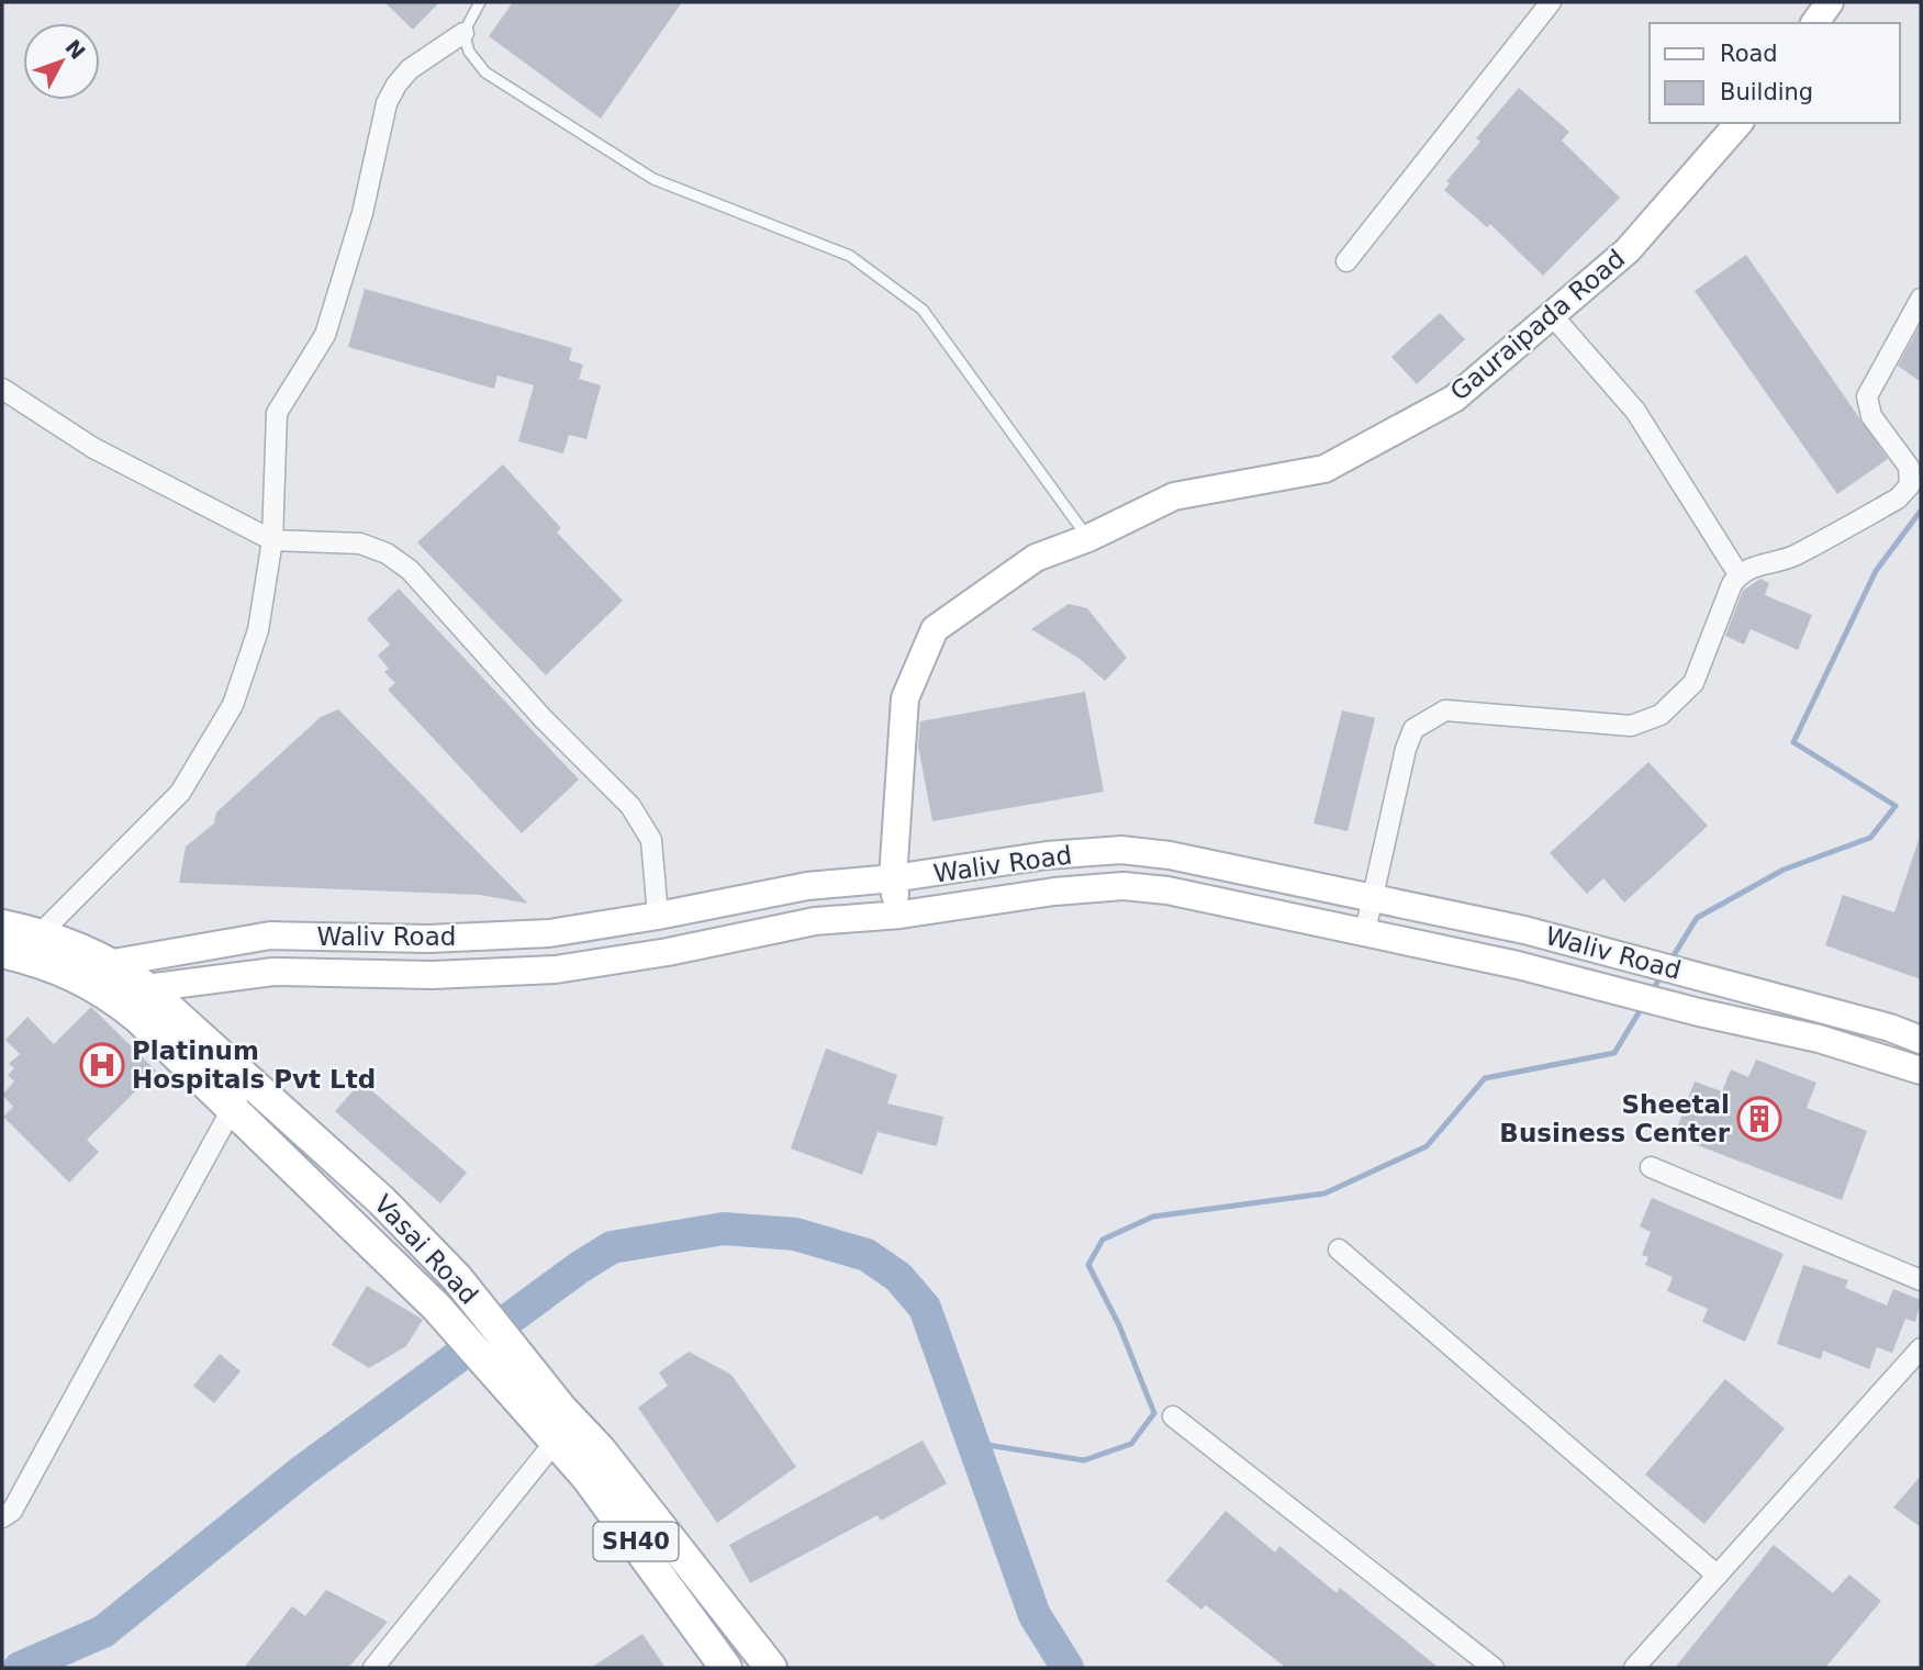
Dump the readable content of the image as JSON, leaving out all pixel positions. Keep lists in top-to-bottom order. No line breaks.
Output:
{"streets":{"main road":["Gauraipada Road","Waliv Road","Vasai Road","SH40"]},"crossings":[["Gauraipada Road","Waliv Road"],["Waliv Road","Vasai Road"]],"places":{"hospital":["Platinum Hospitals Pvt Ltd"],"building":["Sheetal Business Center"]},"legend":["Road","Building"],"north":"top right"}
